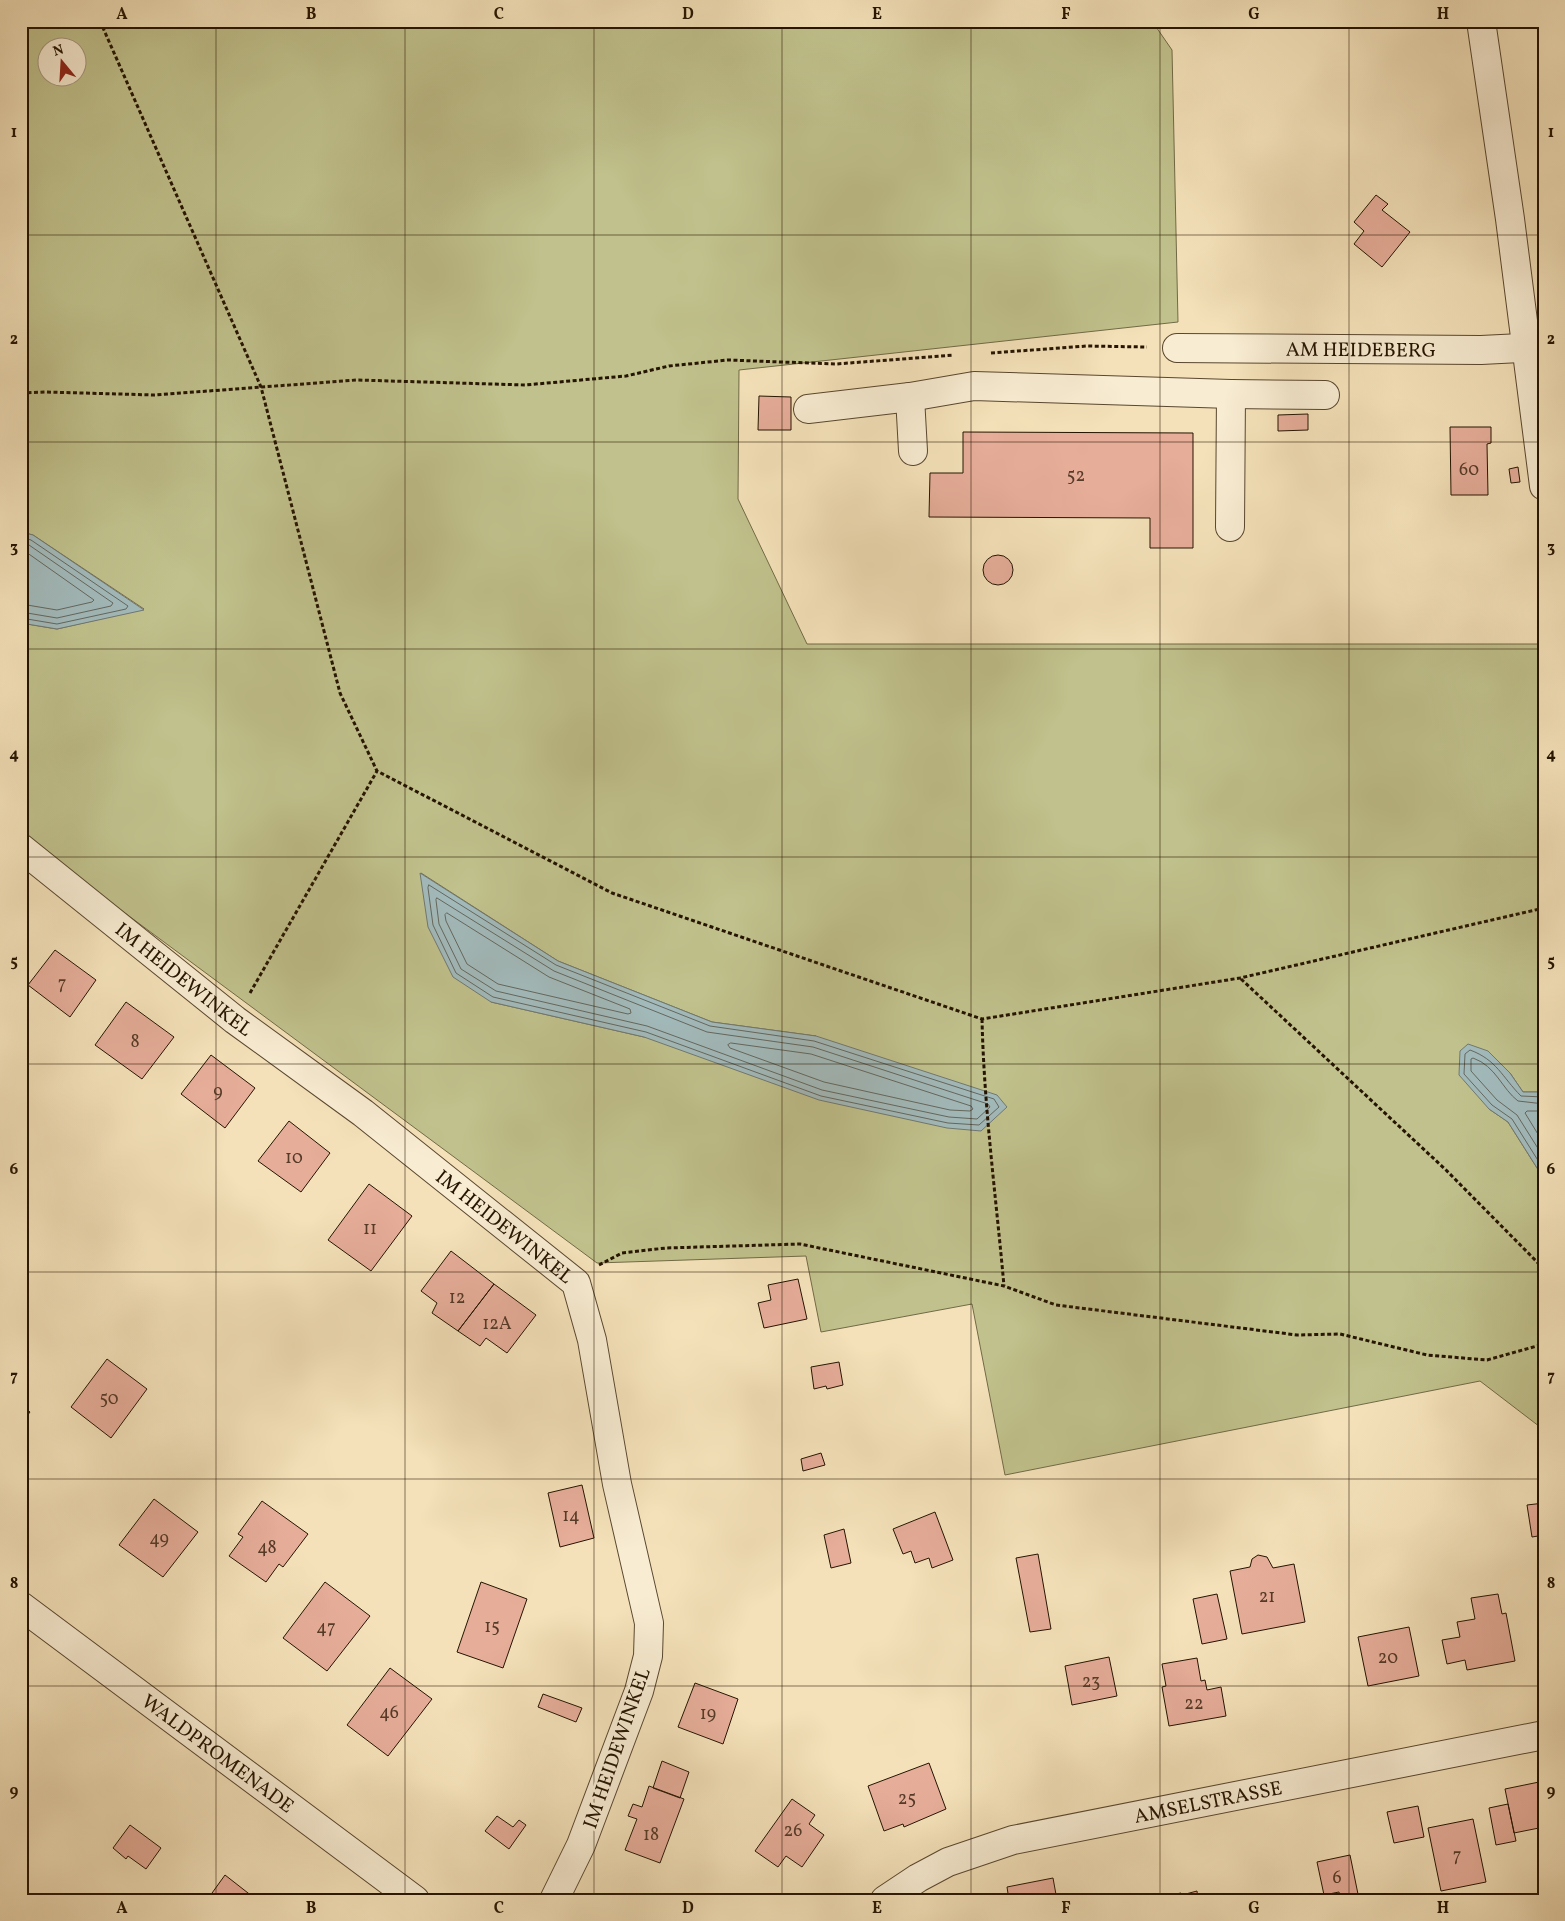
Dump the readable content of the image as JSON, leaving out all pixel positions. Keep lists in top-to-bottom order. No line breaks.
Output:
{"streets":{"street":["AM HEIDEBERG","IM HEIDEWINKEL","WALDPROMENADE","AMSELSTRASSE"]},"house_numbers":["60","52","7","8","9","10","11","12","12A","50","14","49","48","21","15","47","20","23","22","46","19","25","26","18","7","6"],"north":"top","grid":{"columns":["A","B","C","D","E","F","G","H"],"rows":["1","2","3","4","5","6","7","8","9"]}}
